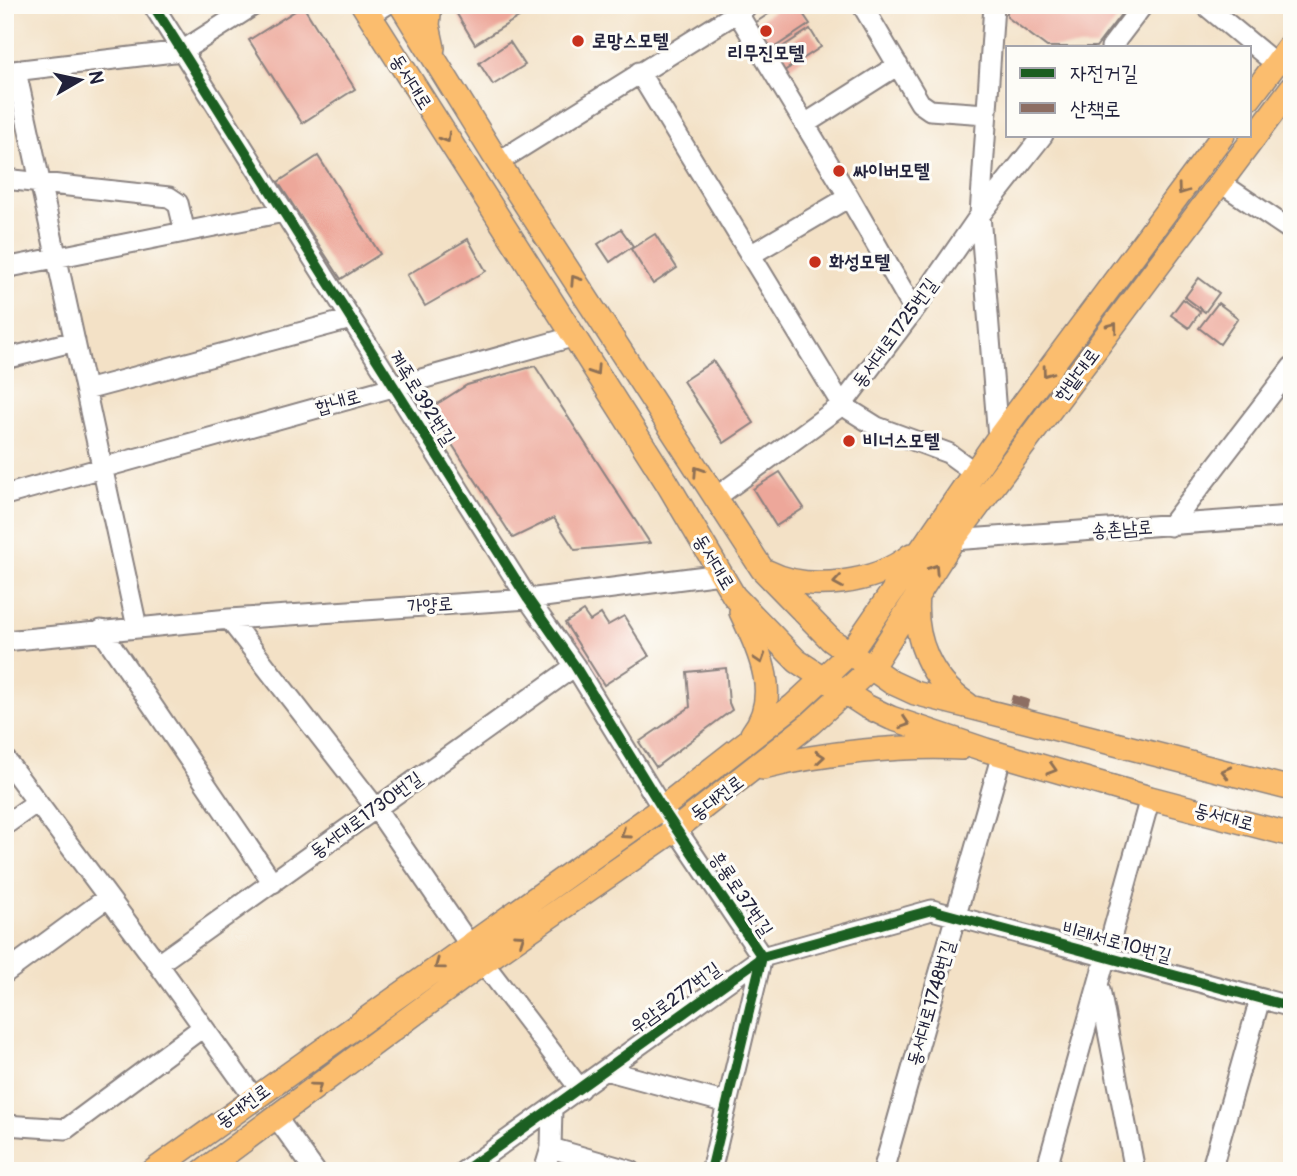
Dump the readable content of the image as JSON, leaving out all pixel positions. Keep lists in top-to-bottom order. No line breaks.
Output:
{"streets":{"main road":["동서대로","한밭대로","동대전로"],"street":["동서대로1725번길","계족로392번길","합내로","송촌남로","가양로","동서대로1730번길","흥룡로37번길","비래서로10번길","우암로277번길","동서대로1748번길"]},"crossings":[["동서대로","동서대로1725번길"],["동서대로","한밭대로"],["동서대로","합내로"],["동서대로","가양로"],["동서대로","동대전로"],["동서대로","동서대로1748번길"],["한밭대로","송촌남로"],["한밭대로","동대전로"],["계족로392번길","합내로"],["계족로392번길","가양로"],["계족로392번길","동대전로"],["계족로392번길","동서대로1730번길"],["계족로392번길","흥룡로37번길"],["동대전로","흥룡로37번길"],["흥룡로37번길","우암로277번길"],["비래서로10번길","우암로277번길"],["비래서로10번길","동서대로1748번길"]],"places":["리무진모텔","로망스모텔","싸이버모텔","화성모텔","비너스모텔"],"legend":["자전거길","산책로"],"north":"right"}
